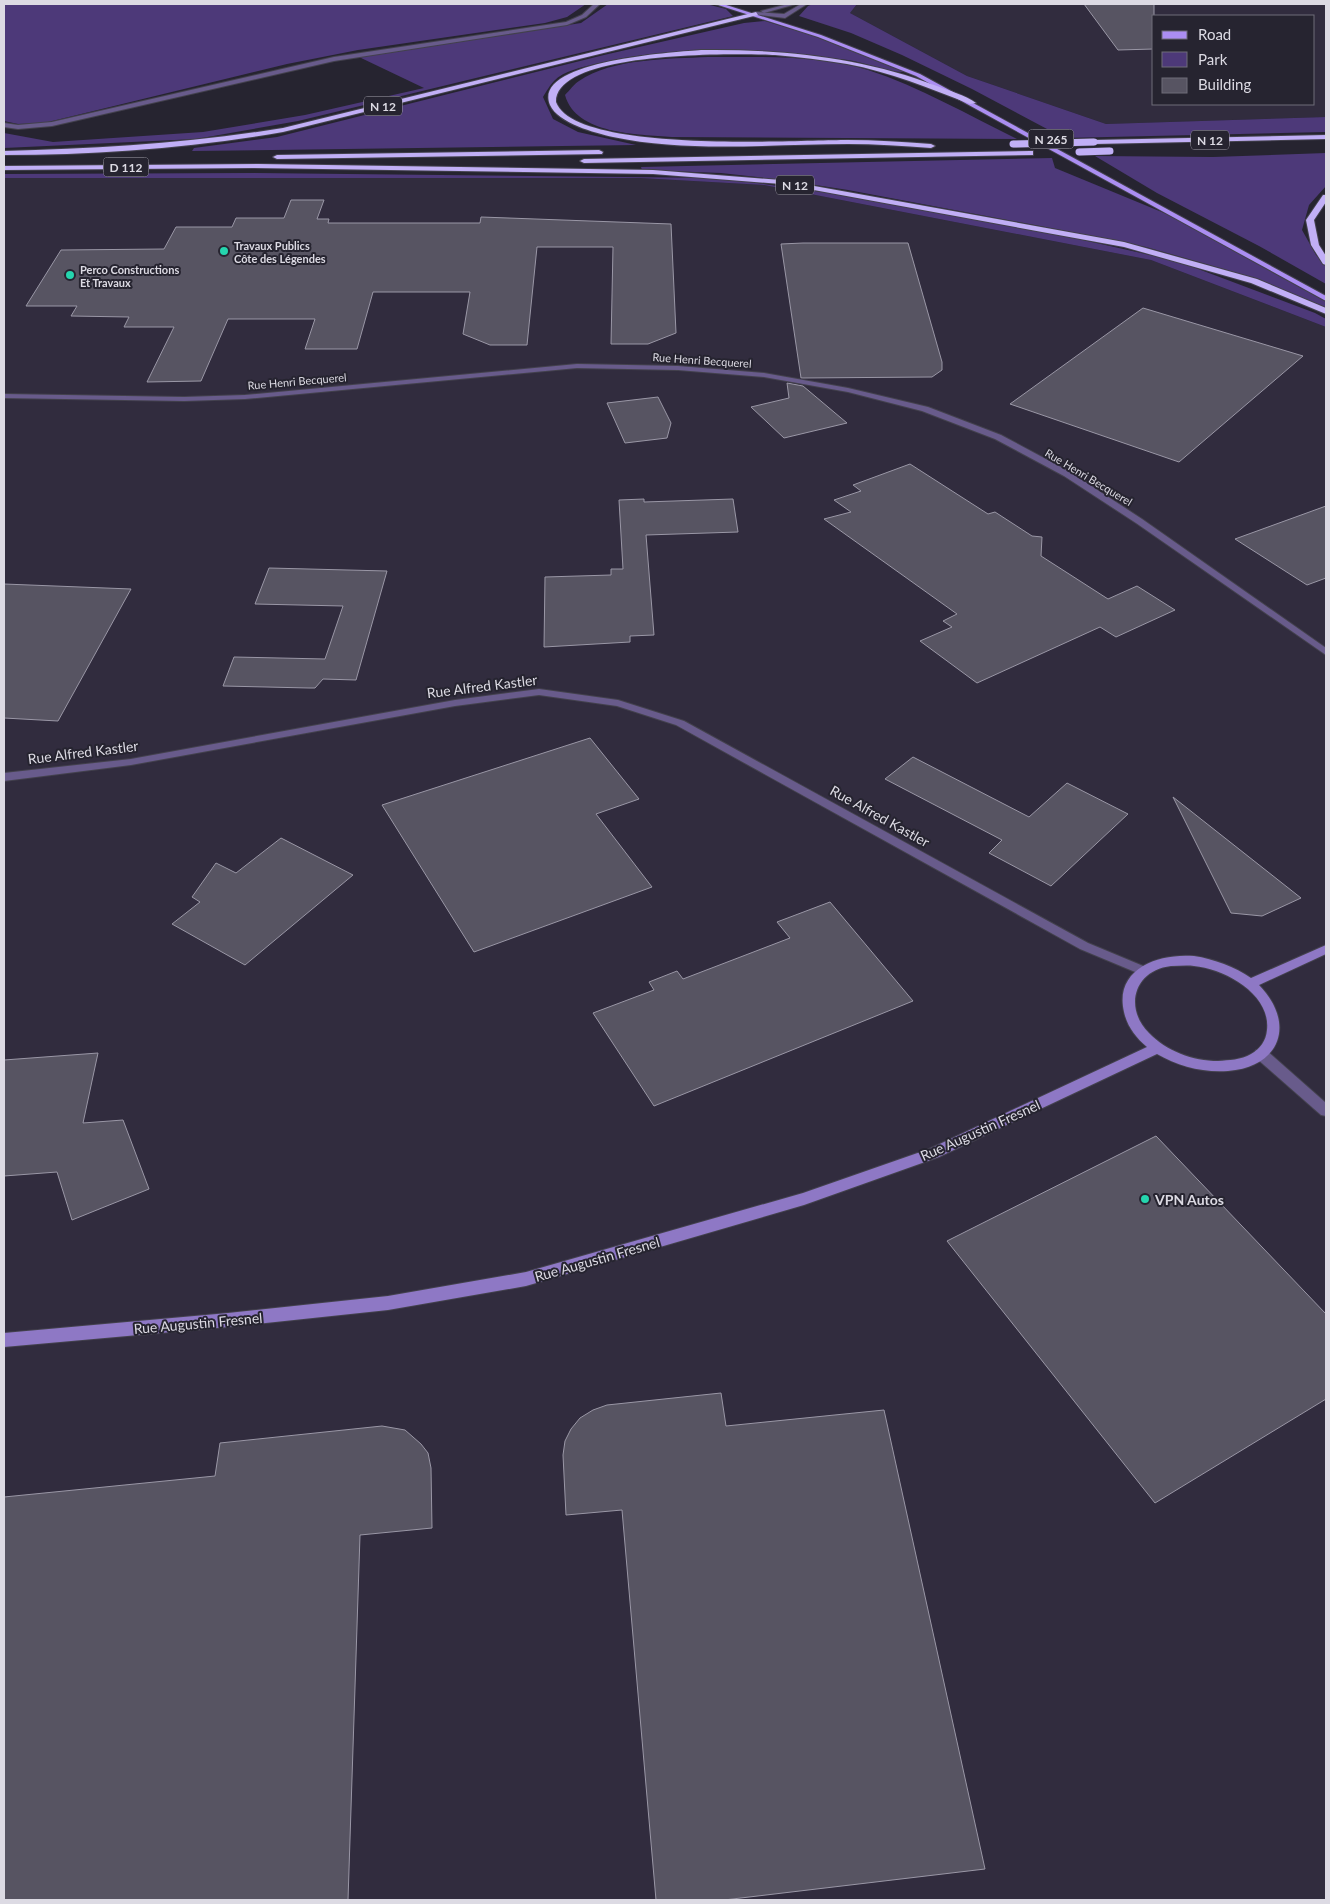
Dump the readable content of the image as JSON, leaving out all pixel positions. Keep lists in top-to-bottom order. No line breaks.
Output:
{"streets":{"highway":["N 12","D 112"],"main road":["N 265"],"street":["Rue Henri Becquerel","Rue Alfred Kastler","Rue Augustin Fresnel"]},"crossings":[["N 12","N 265"],["N 12","D 112"],["Rue Alfred Kastler","Rue Augustin Fresnel"]],"places":["Travaux Publics Côte des Légendes","Perco Constructions Et Travaux","VPN Autos"],"legend":["Road","Park","Building"]}
